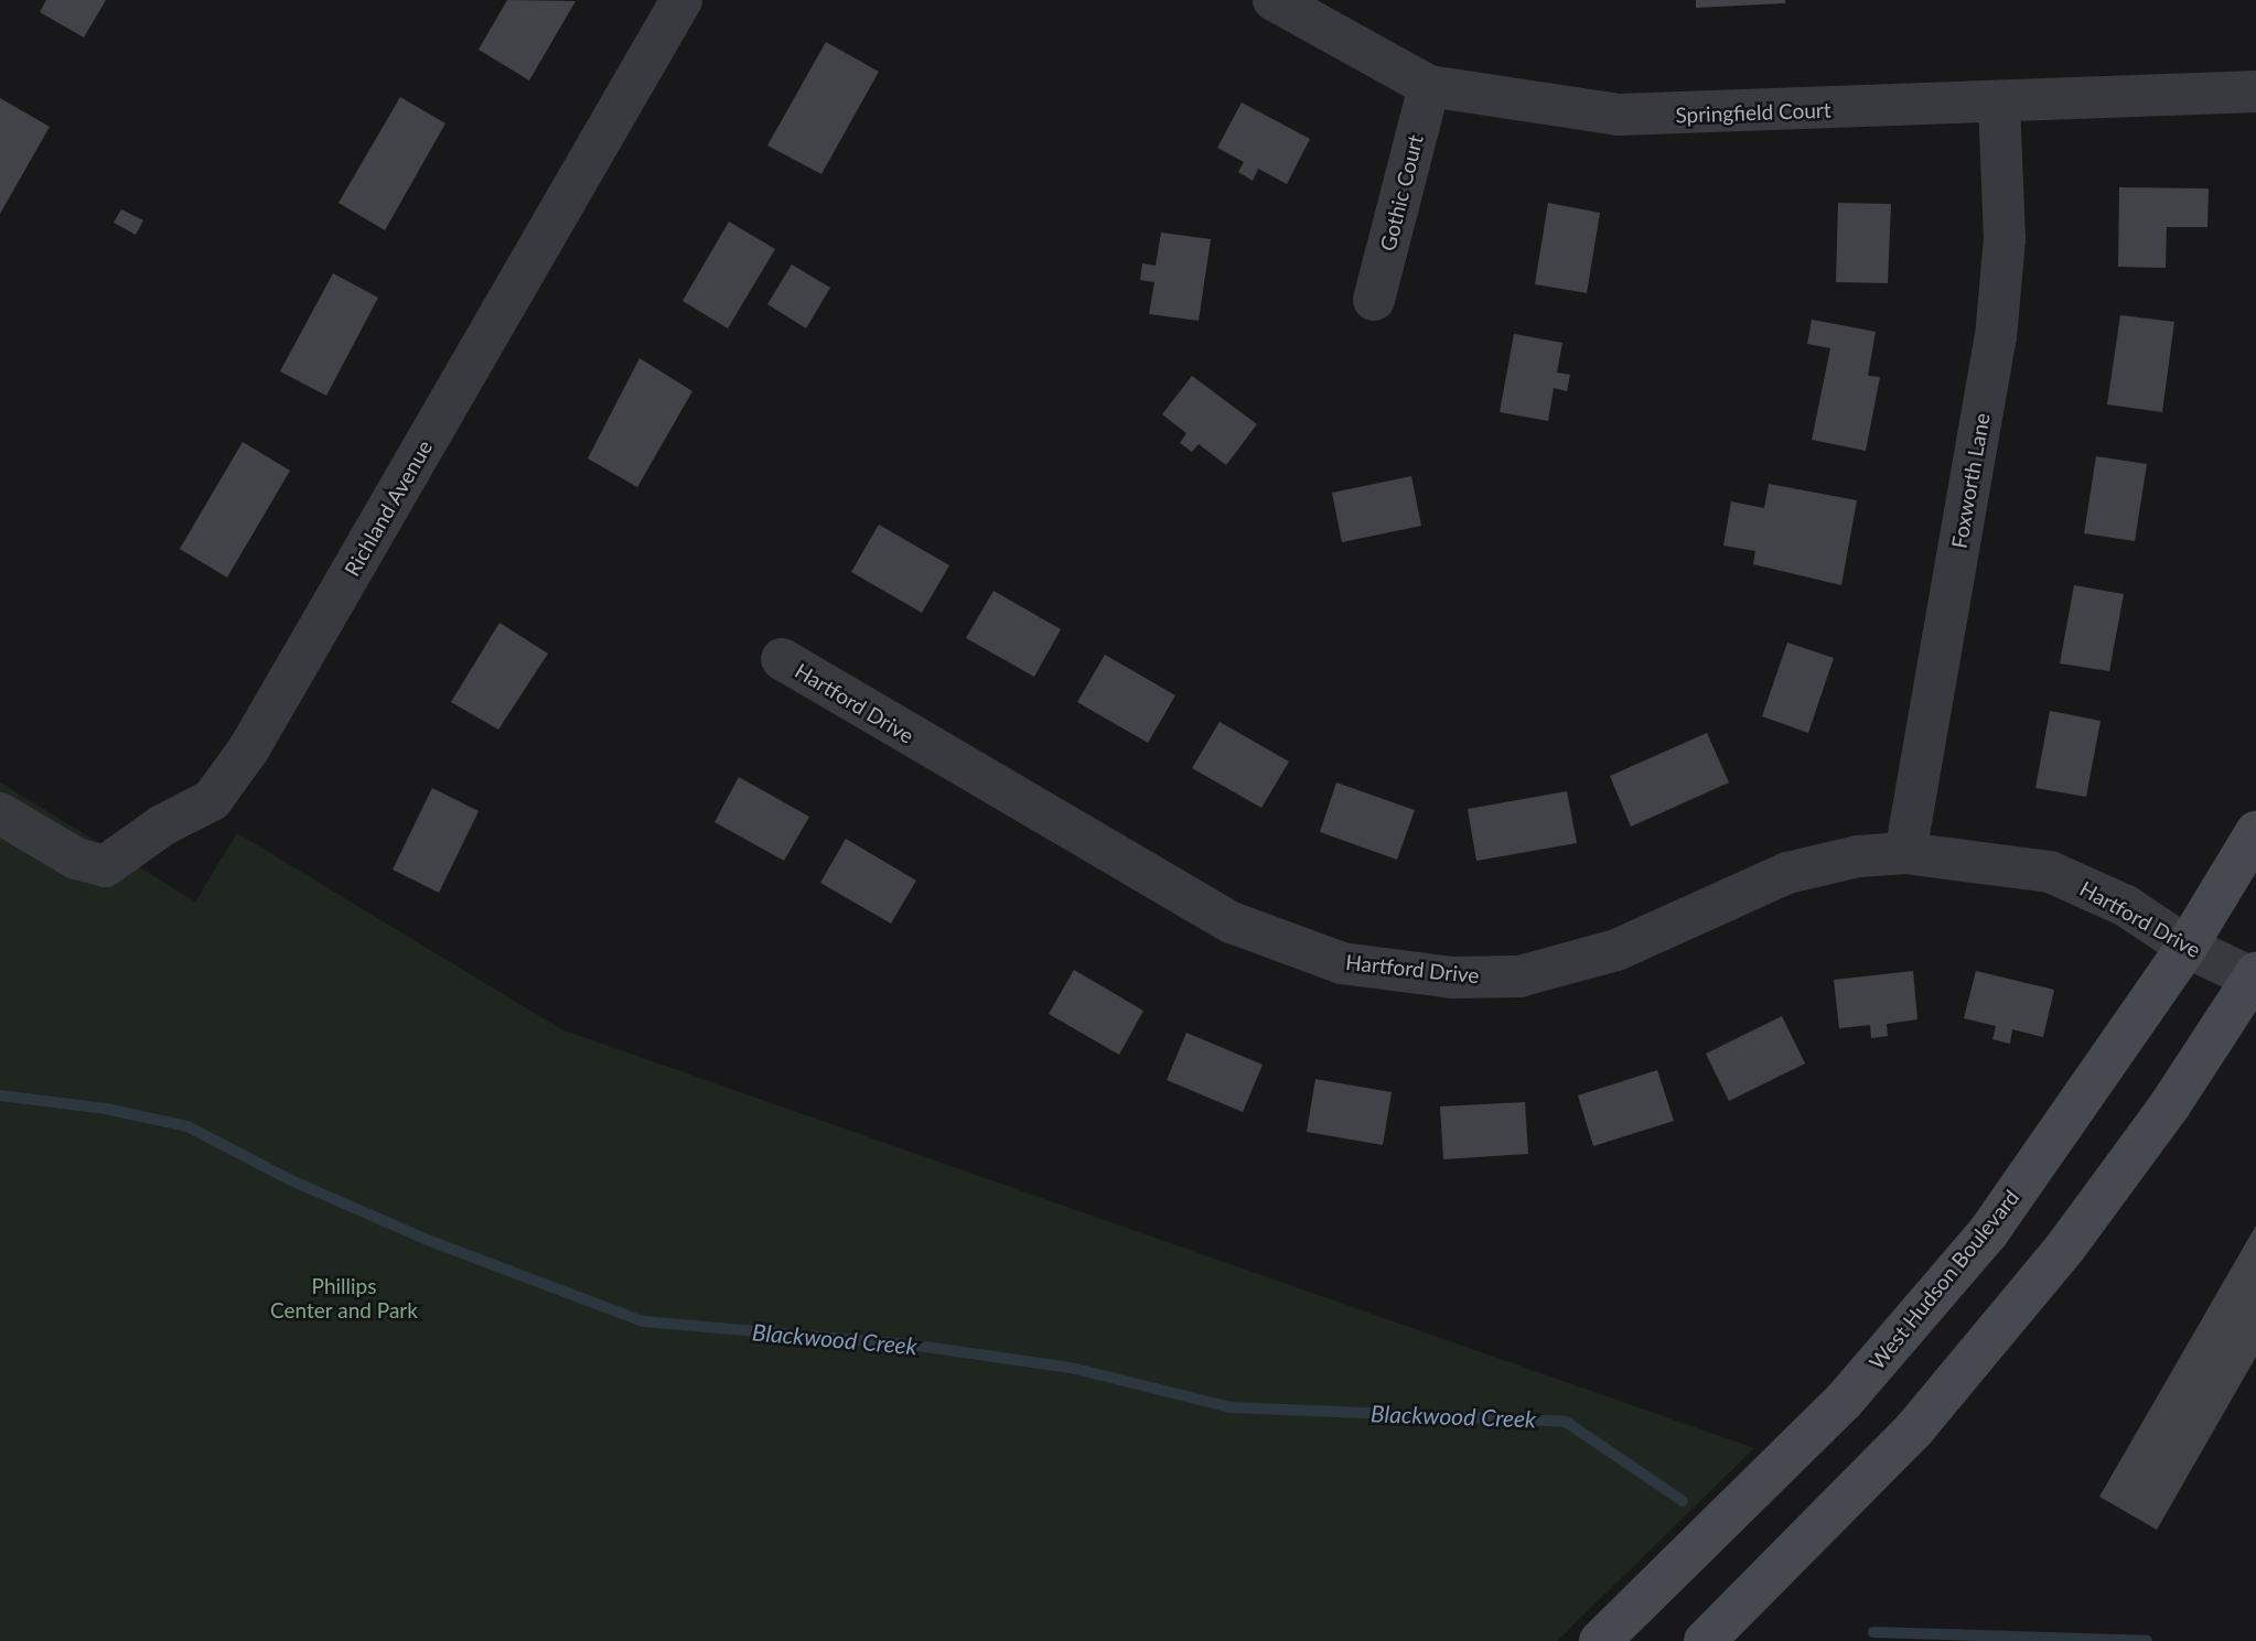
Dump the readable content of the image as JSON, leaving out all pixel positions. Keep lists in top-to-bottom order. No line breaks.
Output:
{"streets":{"main road":["West Hudson Boulevard"],"street":["Springfield Court","Gothic Court","Foxworth Lane","Richland Avenue","Hartford Drive"]},"crossings":[["Springfield Court","Gothic Court"],["Springfield Court","Foxworth Lane"],["Foxworth Lane","Hartford Drive"],["Hartford Drive","West Hudson Boulevard"]],"water":["Blackwood Creek"],"parks":["Phillips Center and Park"]}
